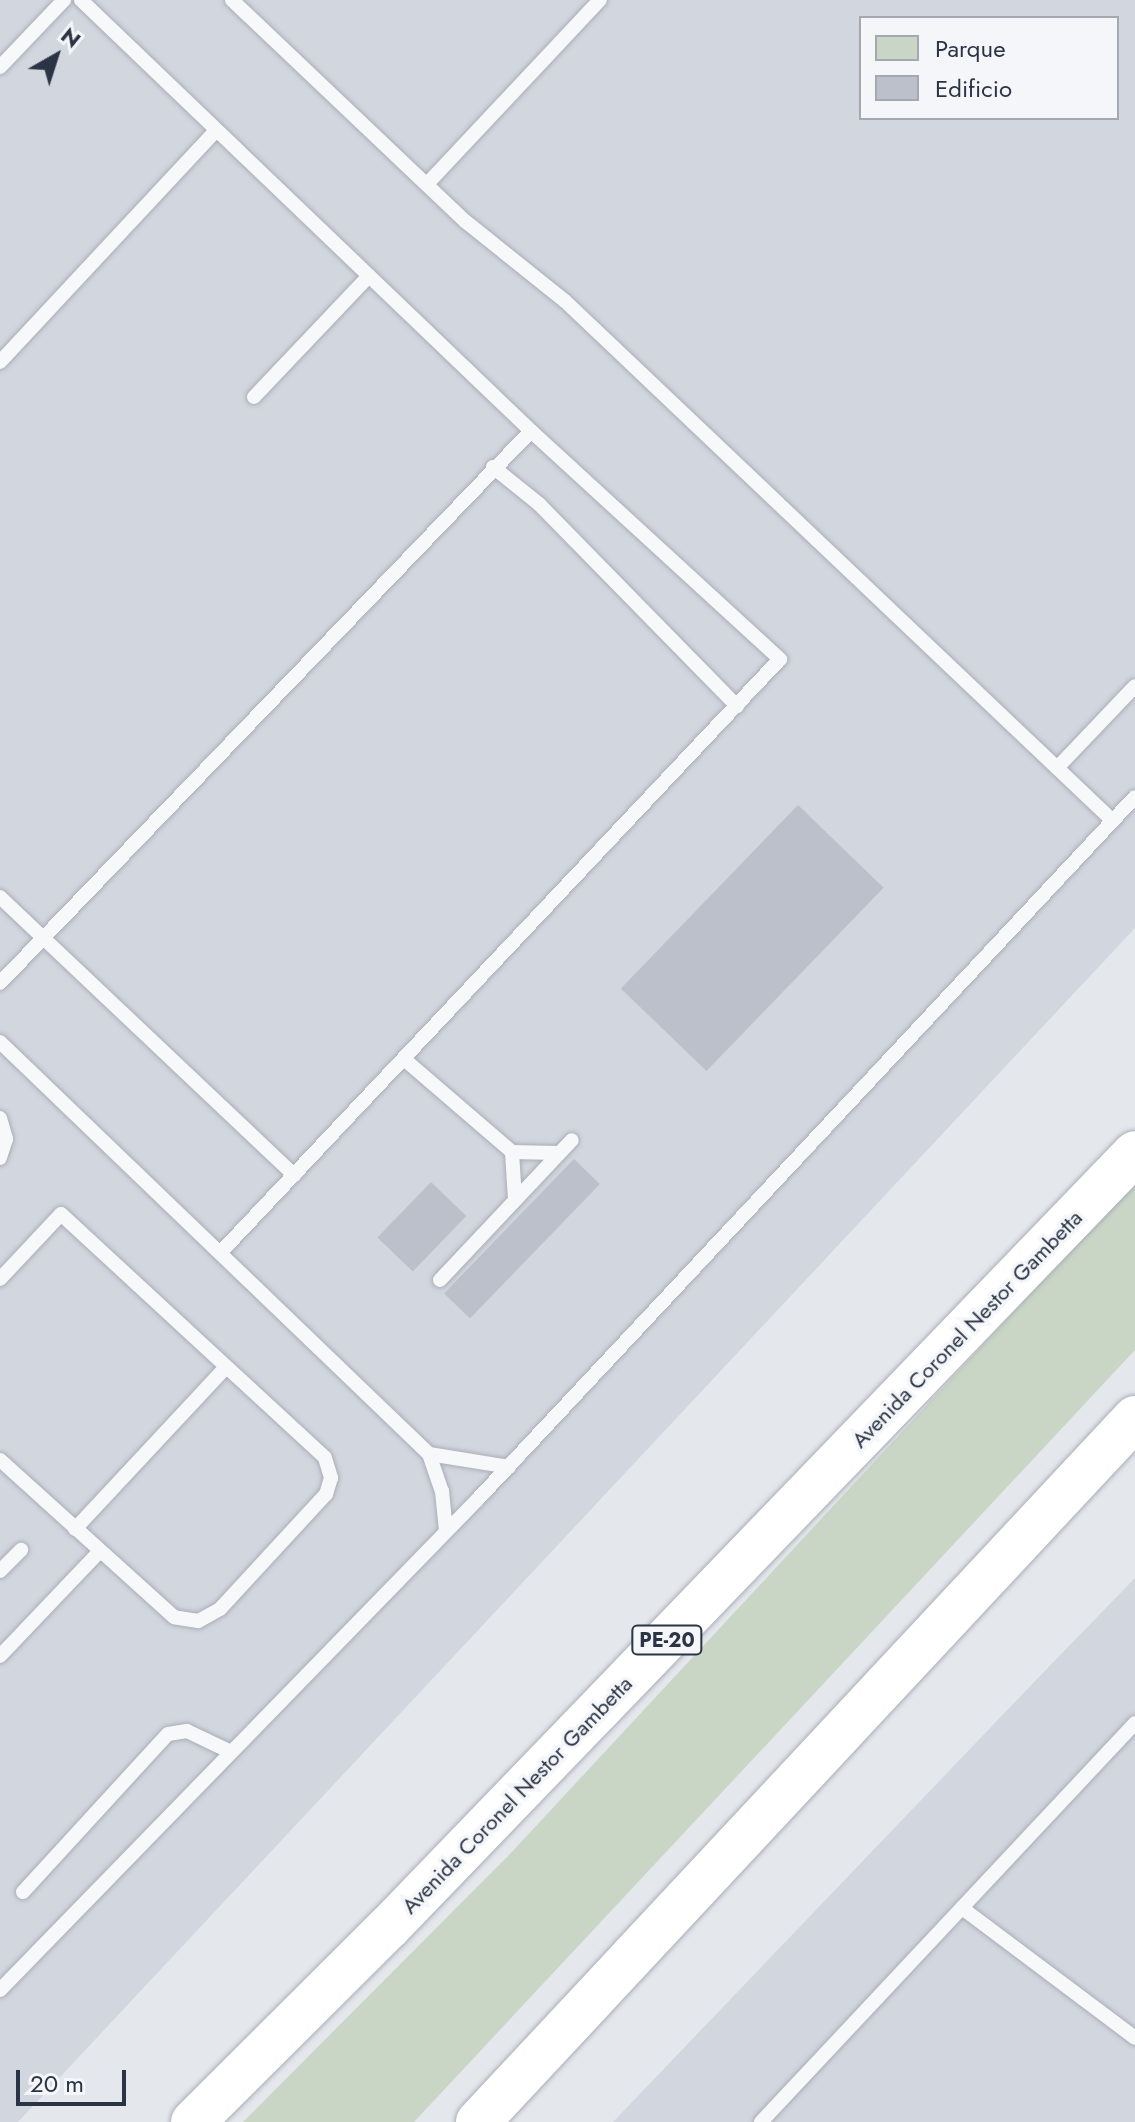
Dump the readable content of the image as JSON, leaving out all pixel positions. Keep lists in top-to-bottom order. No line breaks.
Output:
{"streets":{"highway":["Avenida Coronel Nestor Gambetta","PE-20"]},"legend":["Parque","Edificio"],"scale_bar":"20 m","north":"top right"}
